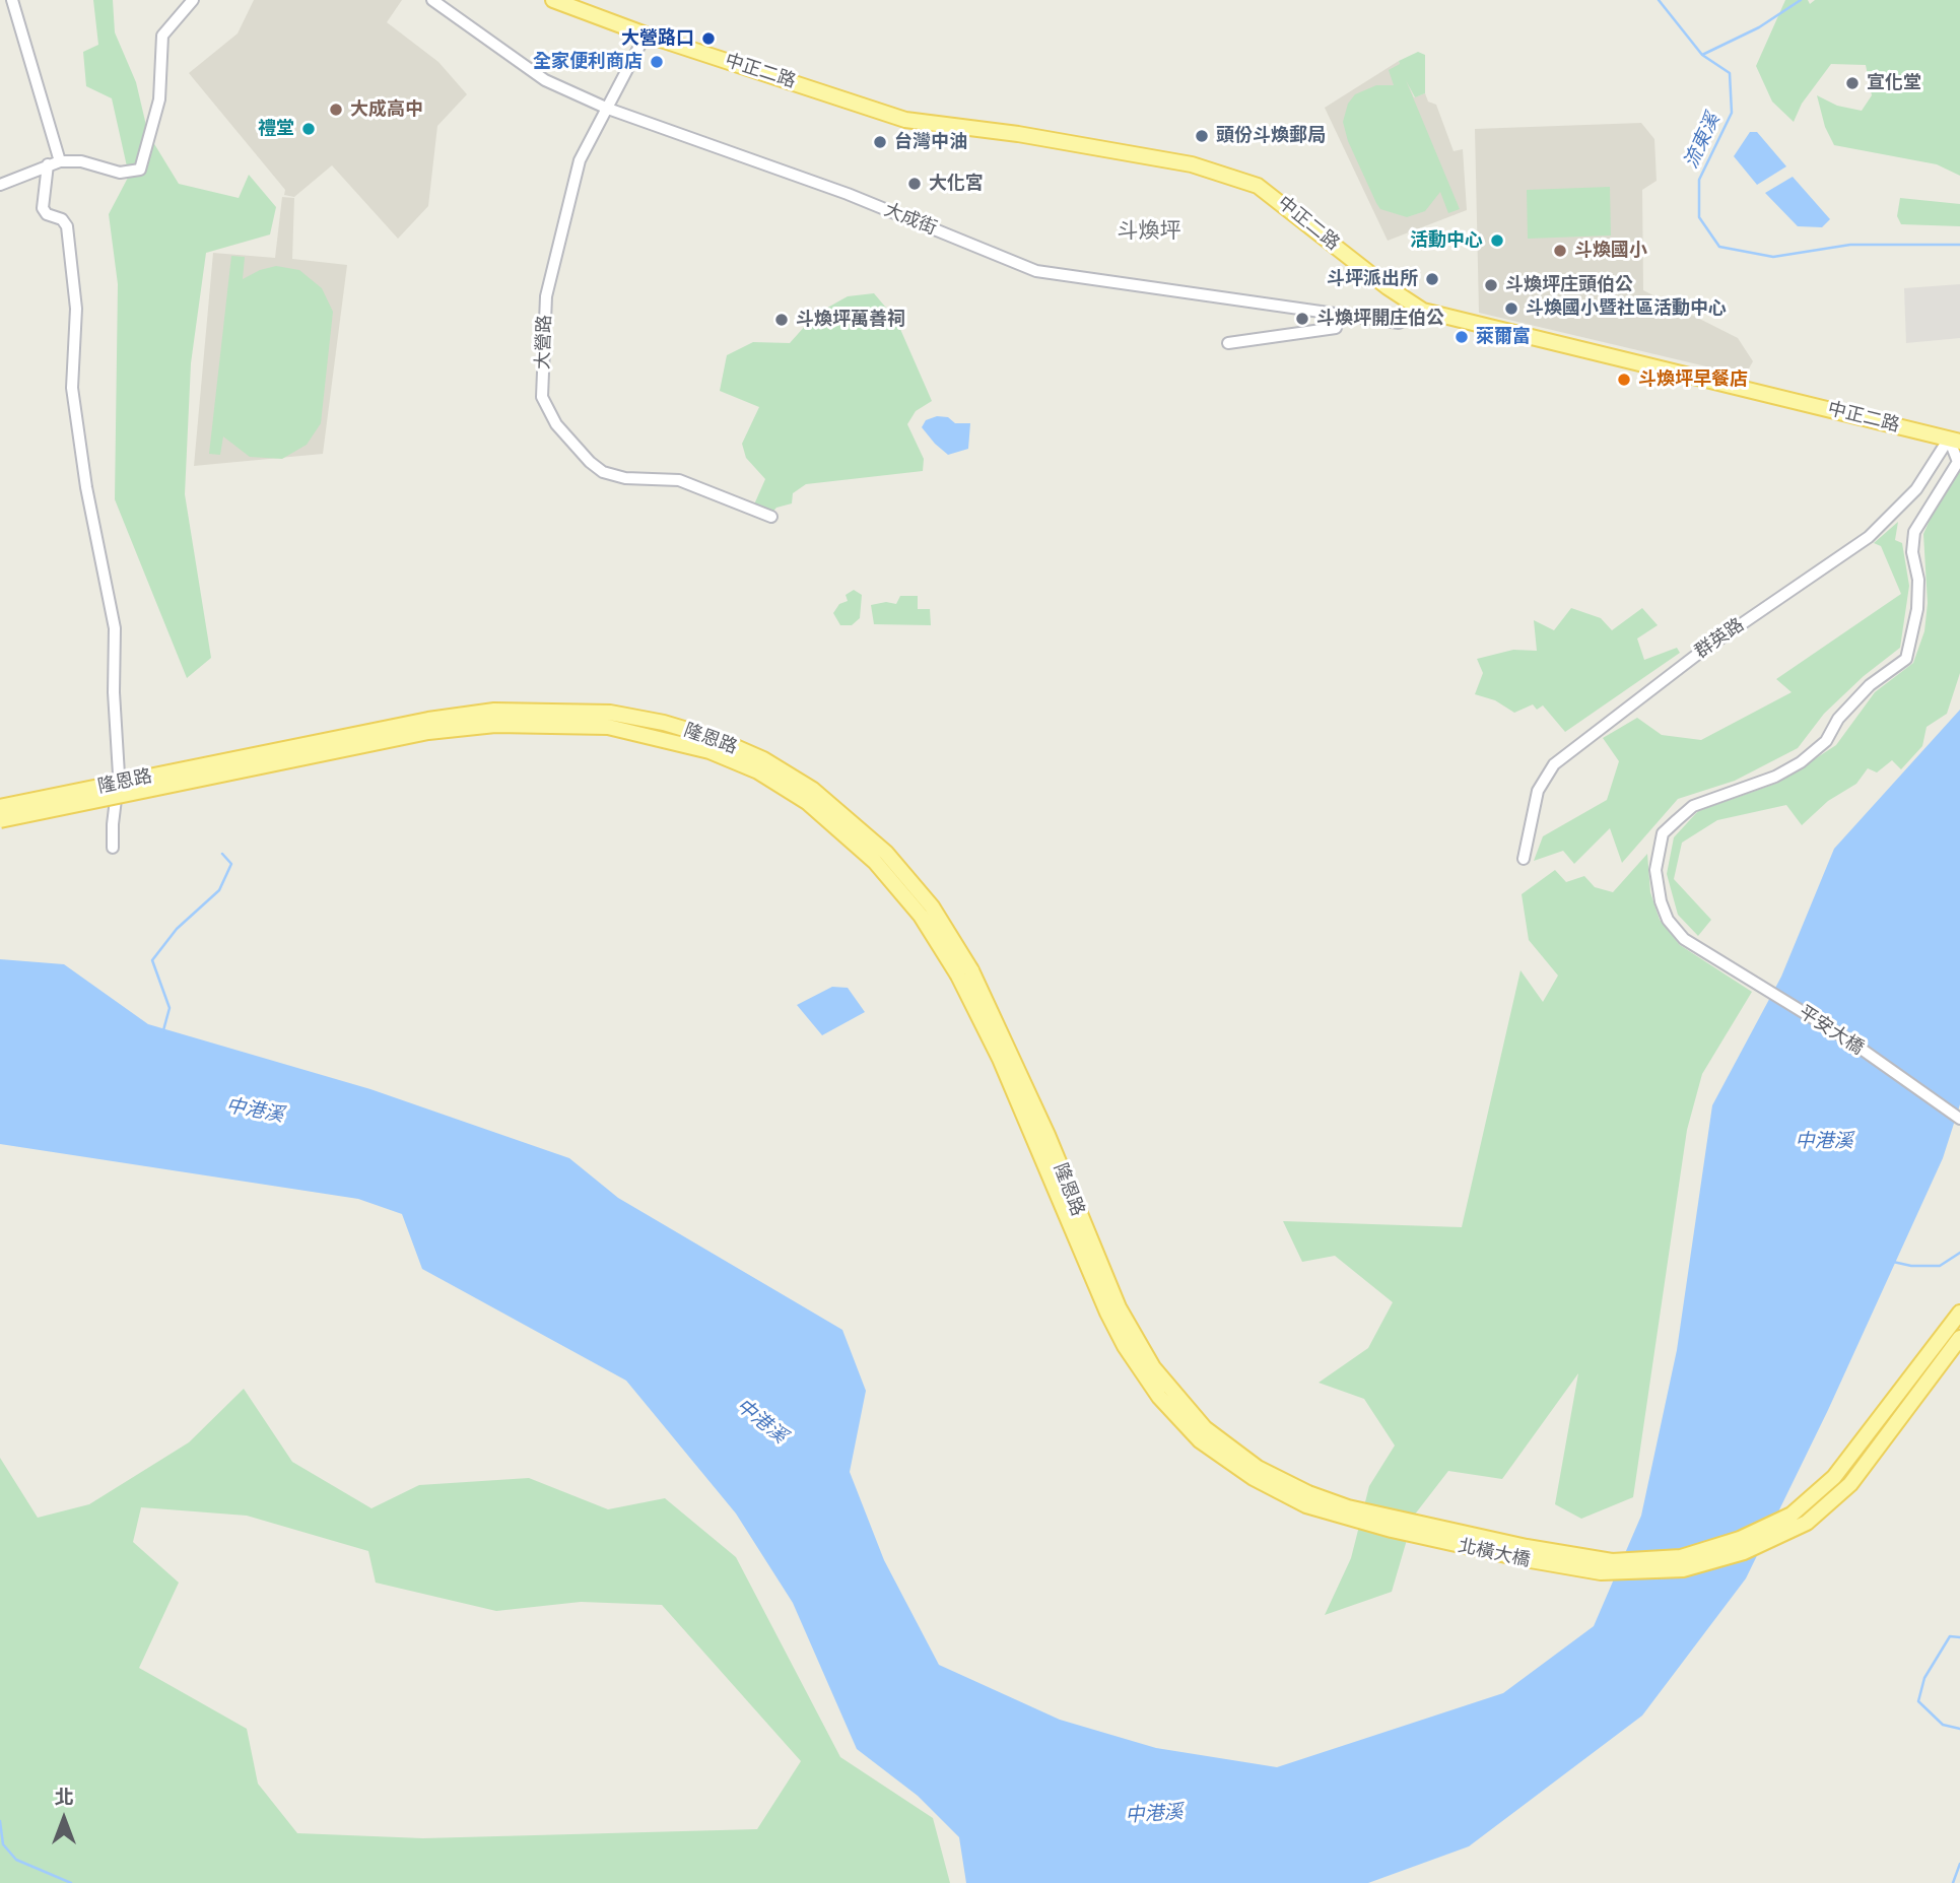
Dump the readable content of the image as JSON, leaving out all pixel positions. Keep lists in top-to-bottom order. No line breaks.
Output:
{"streets":{"main road":["中正二路","隆恩路","北橫大橋"],"street":["大成街","大營路","群英路","平安大橋"]},"crossings":[["中正二路","大成街"],["中正二路","大營路"],["中正二路","群英路"],["中正二路","平安大橋"],["大成街","大營路"],["群英路","平安大橋"],["隆恩路","北橫大橋"]],"districts":["斗煥坪"],"water":["流東溪","中港溪"],"places":["大營路口","全家便利商店","宣化堂","大成高中","禮堂","頭份斗煥郵局","台灣中油","大化宮","活動中心","斗煥國小","斗坪派出所","斗煥坪庄頭伯公","斗煥國小暨社區活動中心","斗煥坪開庄伯公","斗煥坪萬善祠","萊爾富","斗煥坪早餐店"],"north":"top"}
